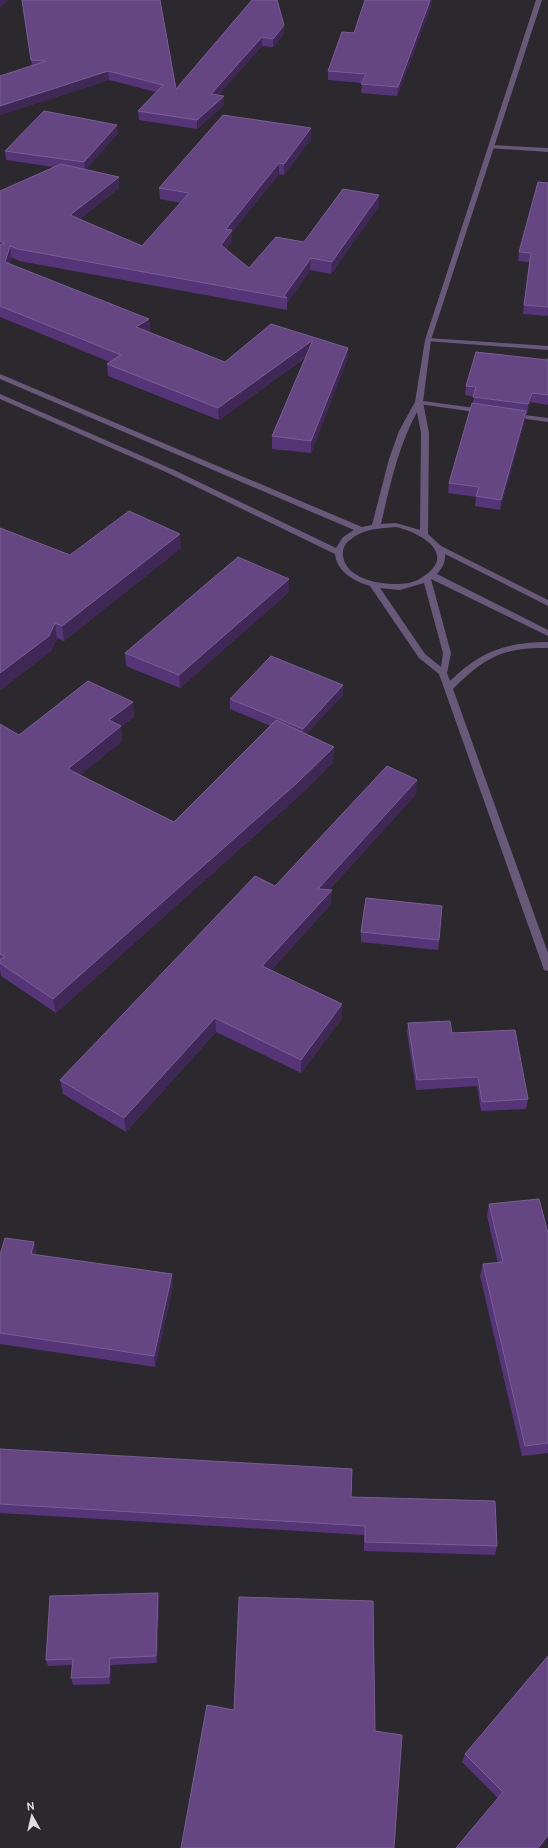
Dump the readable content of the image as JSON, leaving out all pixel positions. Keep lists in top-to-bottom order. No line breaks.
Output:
{"north":"top"}
